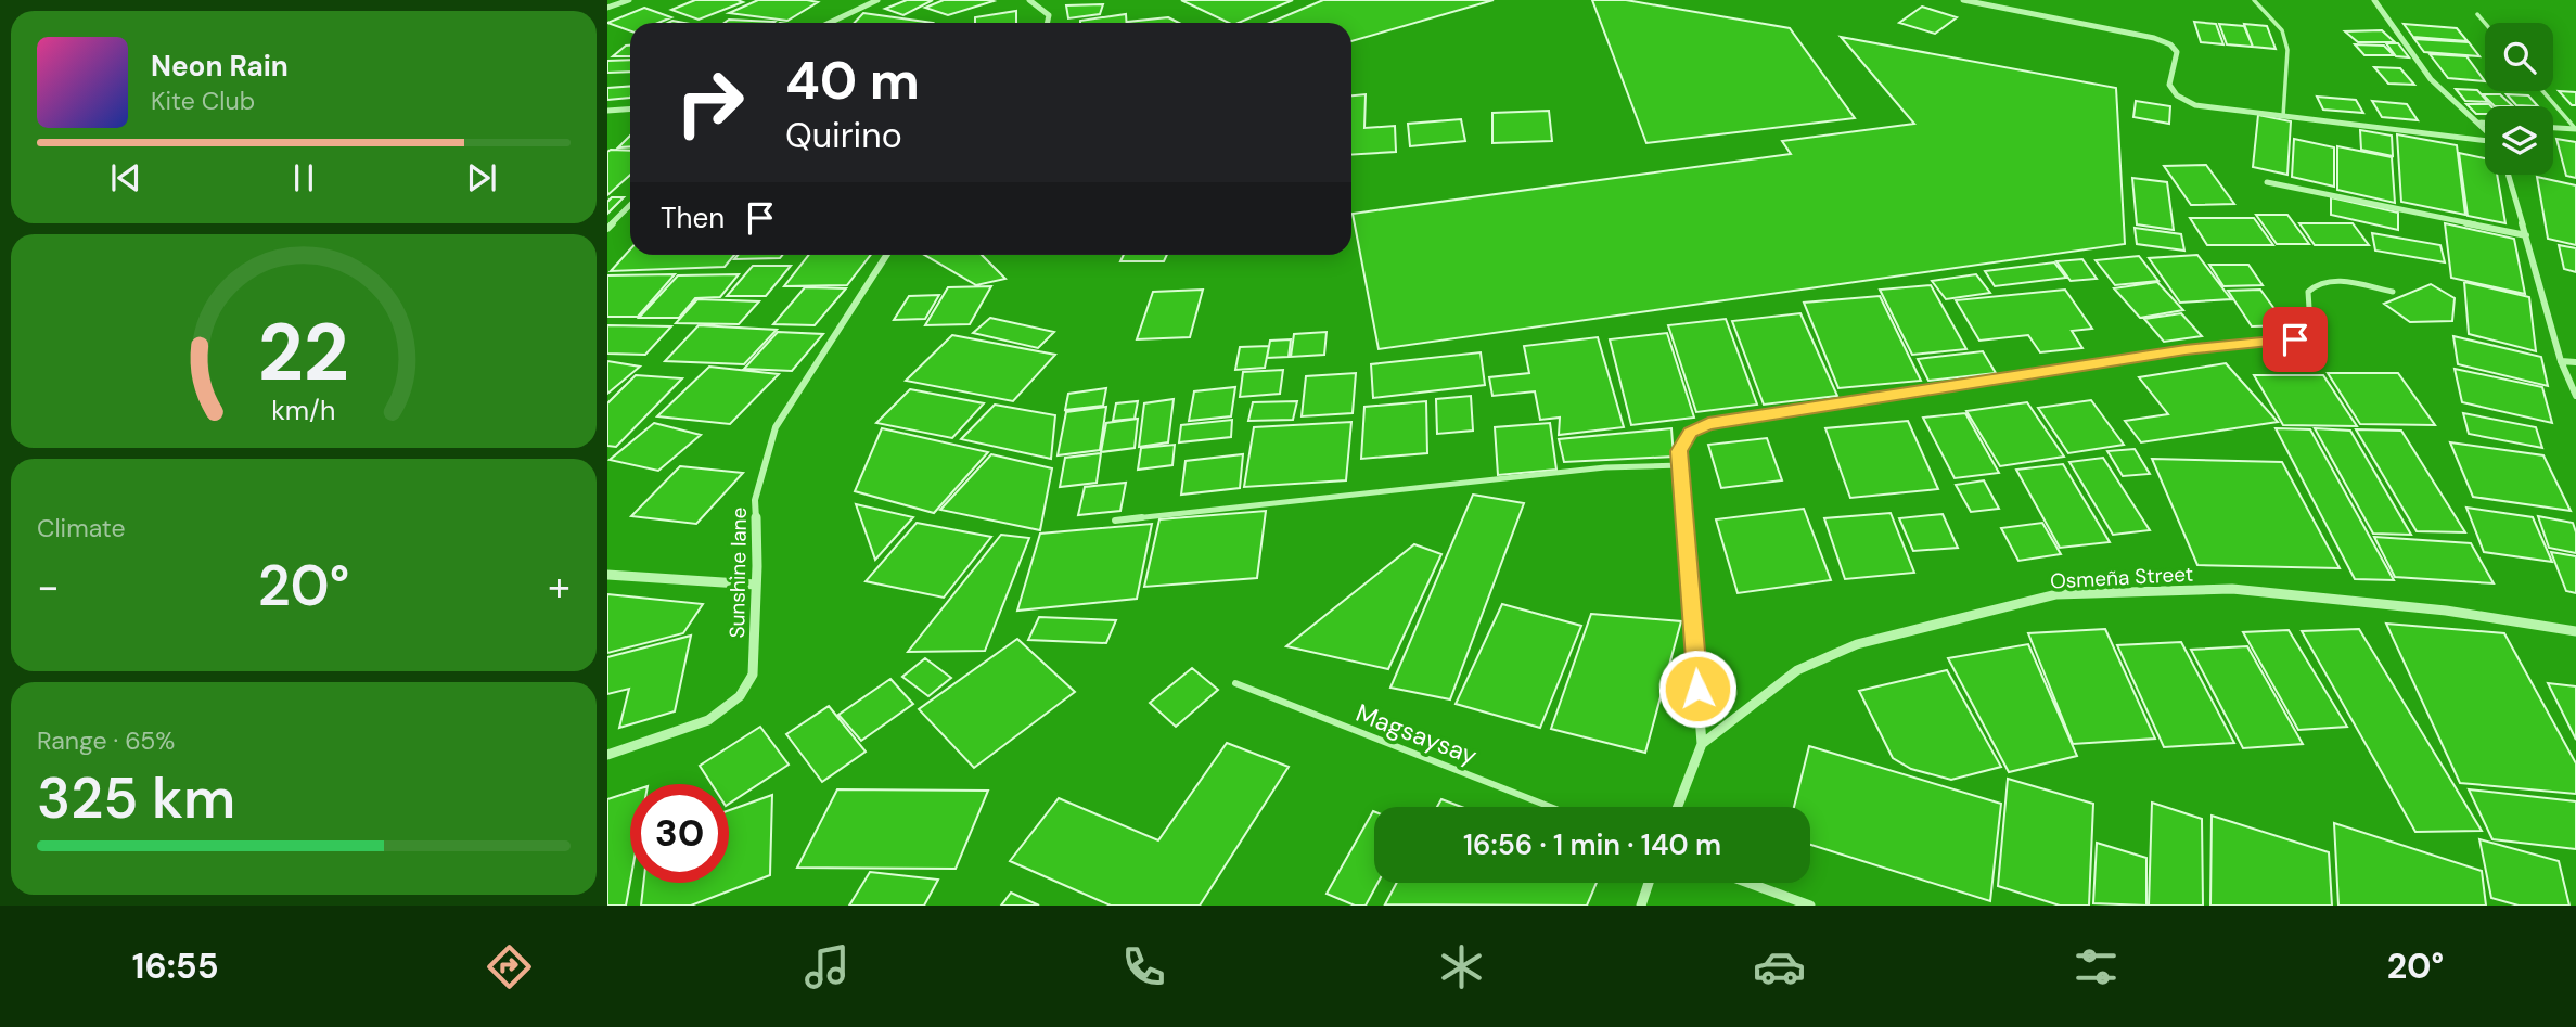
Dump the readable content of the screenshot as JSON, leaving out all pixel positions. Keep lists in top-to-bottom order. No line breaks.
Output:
{"streets":{"street":["Sunshine lane","Osmeña Street"],"lane":["Magsaysay"]},"page":{"turn":["40 m","Quirino"],"song":["Neon Rain","Kite Club"],"then":"Then","tile":["Climate",["Range · 65%","325 km"]],"heat":["−","20°","+"],"limit":"30","trip":"16:56 · 1 min · 140 m","tabs":["16:55","20°"],"gauge":["22","km/h"]}}
